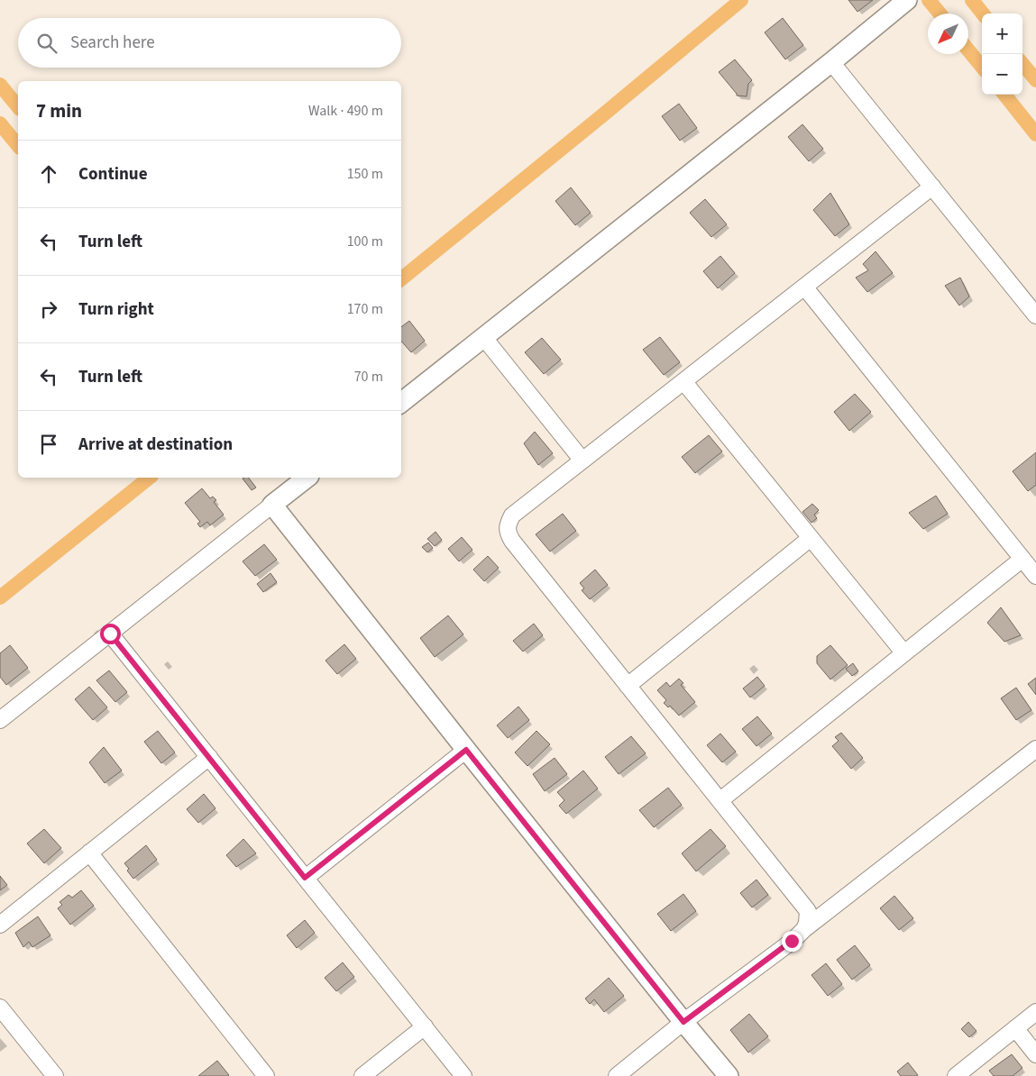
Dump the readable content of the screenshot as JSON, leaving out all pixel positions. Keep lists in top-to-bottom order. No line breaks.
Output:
{"north":"bottom left","page":{"map_buttons":["+","−"],"search":"Search here","heading":["7 min","Walk · 490 m"],"list":[["Continue","150 m"],["Turn left","100 m"],["Turn right","170 m"],["Turn left","70 m"],"Arrive at destination"]}}
